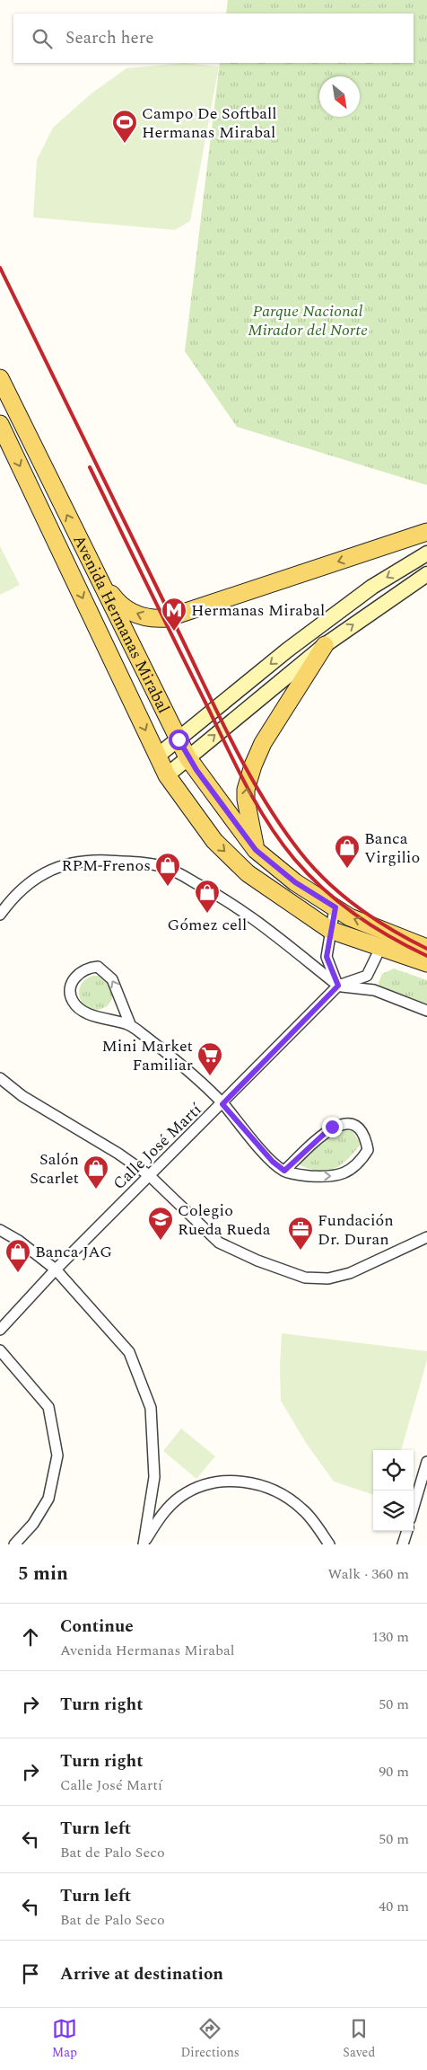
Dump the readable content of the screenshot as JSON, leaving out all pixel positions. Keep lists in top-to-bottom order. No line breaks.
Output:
{"streets":{"main road":["Avenida Hermanas Mirabal"],"street":["Calle José Martí"]},"parks":["Parque Nacional Mirador del Norte"],"places":{"sports":["Campo De Softball Hermanas Mirabal"],"metro station":["Hermanas Mirabal"],"shop":["Banca Virgilio","RPM Frenos","Gómez cell","Salón Scarlet","Banca JAG"],"supermarket":["Mini Market Familiar"],"school or university":["Colegio Rueda Rueda"],"office":["Fundación Dr. Duran"]},"north":"bottom right","page":{"search":"Search here","heading":["5 min","Walk · 360 m"],"list":[["Continue","Avenida Hermanas Mirabal","130 m"],["Turn right","50 m"],["Turn right","Calle José Martí","90 m"],["Turn left","Bat de Palo Seco","50 m"],["Turn left","Bat de Palo Seco","40 m"],"Arrive at destination"],"nav":["Map","Directions","Saved"]}}
